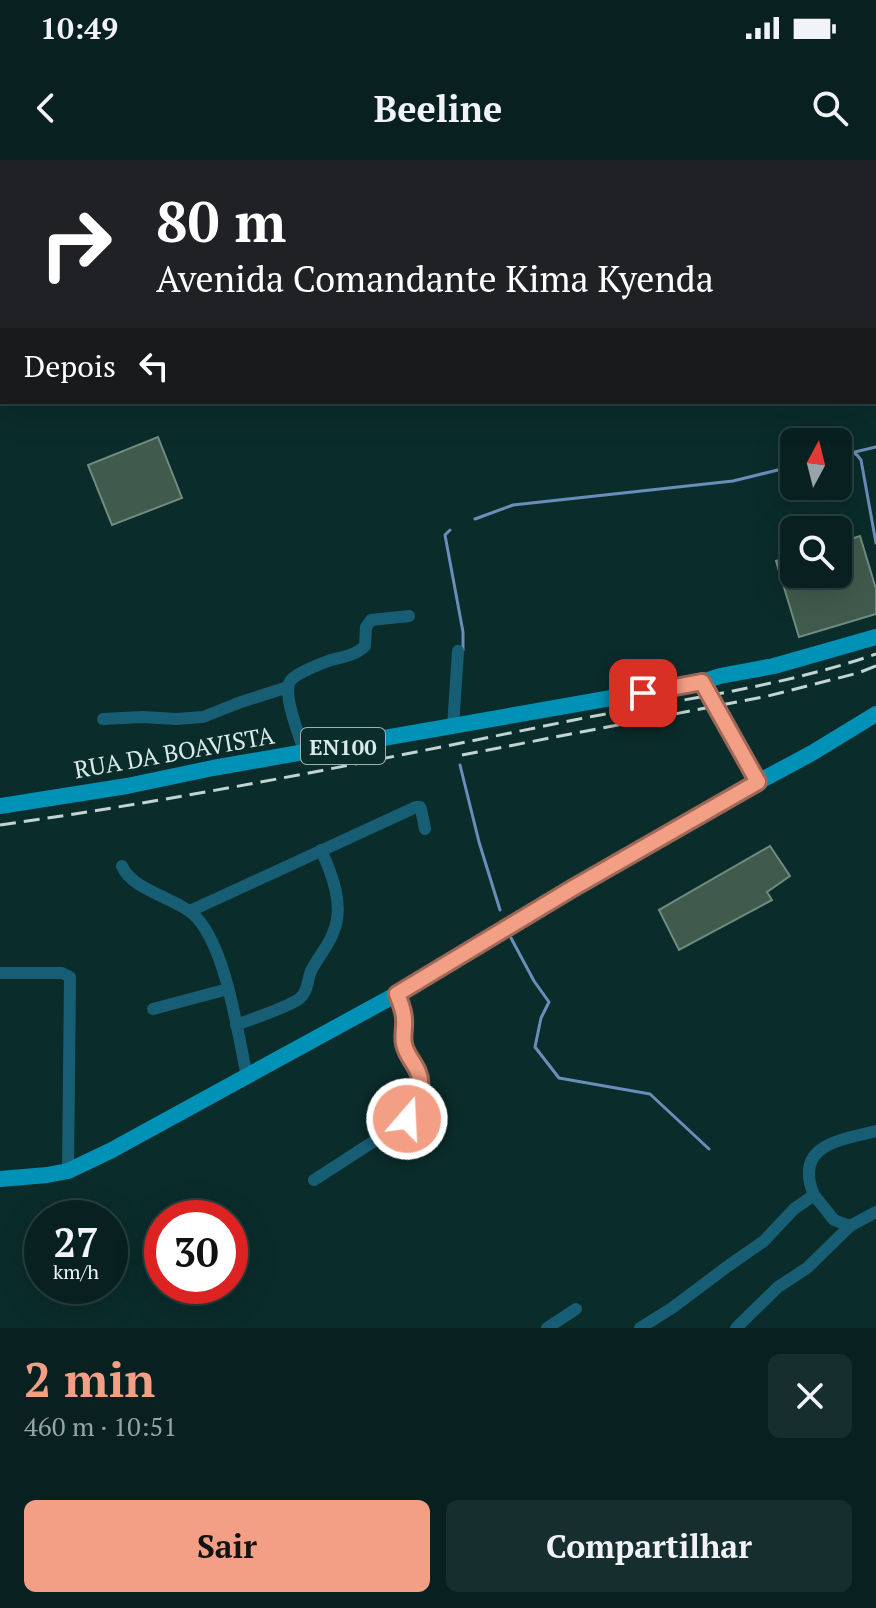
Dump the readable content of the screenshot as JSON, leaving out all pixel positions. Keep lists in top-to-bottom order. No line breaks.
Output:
{"streets":{"main road":["EN100","RUA DA BOAVISTA"]},"north":"top","page":{"status":"10:49","header":"Beeline","turn":["80 m","Avenida Comandante Kima Kyenda"],"then":"Depois","speed":"27 km/h","limit":"30","heading":["2 min","460 m · 10:51"],"buttons":["Sair","Compartilhar"]}}
